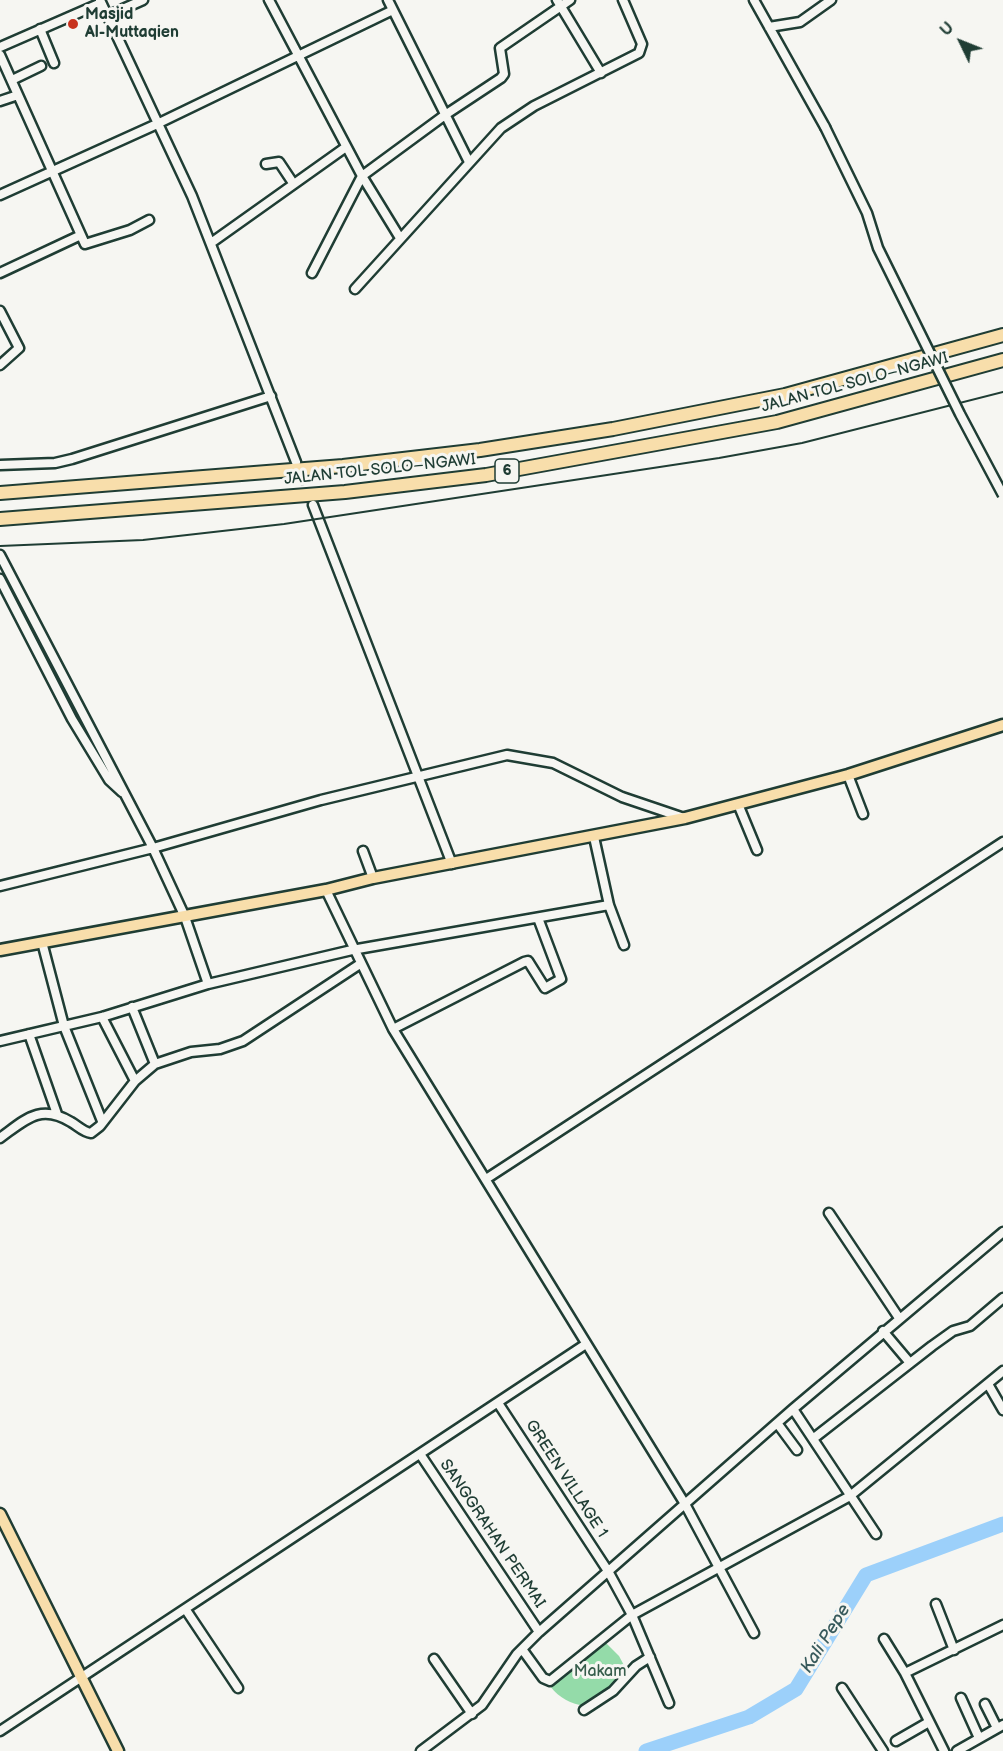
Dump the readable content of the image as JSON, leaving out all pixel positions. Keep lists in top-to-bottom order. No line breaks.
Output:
{"streets":{"highway":["JALAN TOL SOLO–NGAWI","6"],"street":["GREEN VILLAGE 1","SANGGRAHAN PERMAI"]},"water":["Kali Pepe"],"parks":["Makam"],"places":["Masjid Al-Muttaqien"],"north":"top left"}
